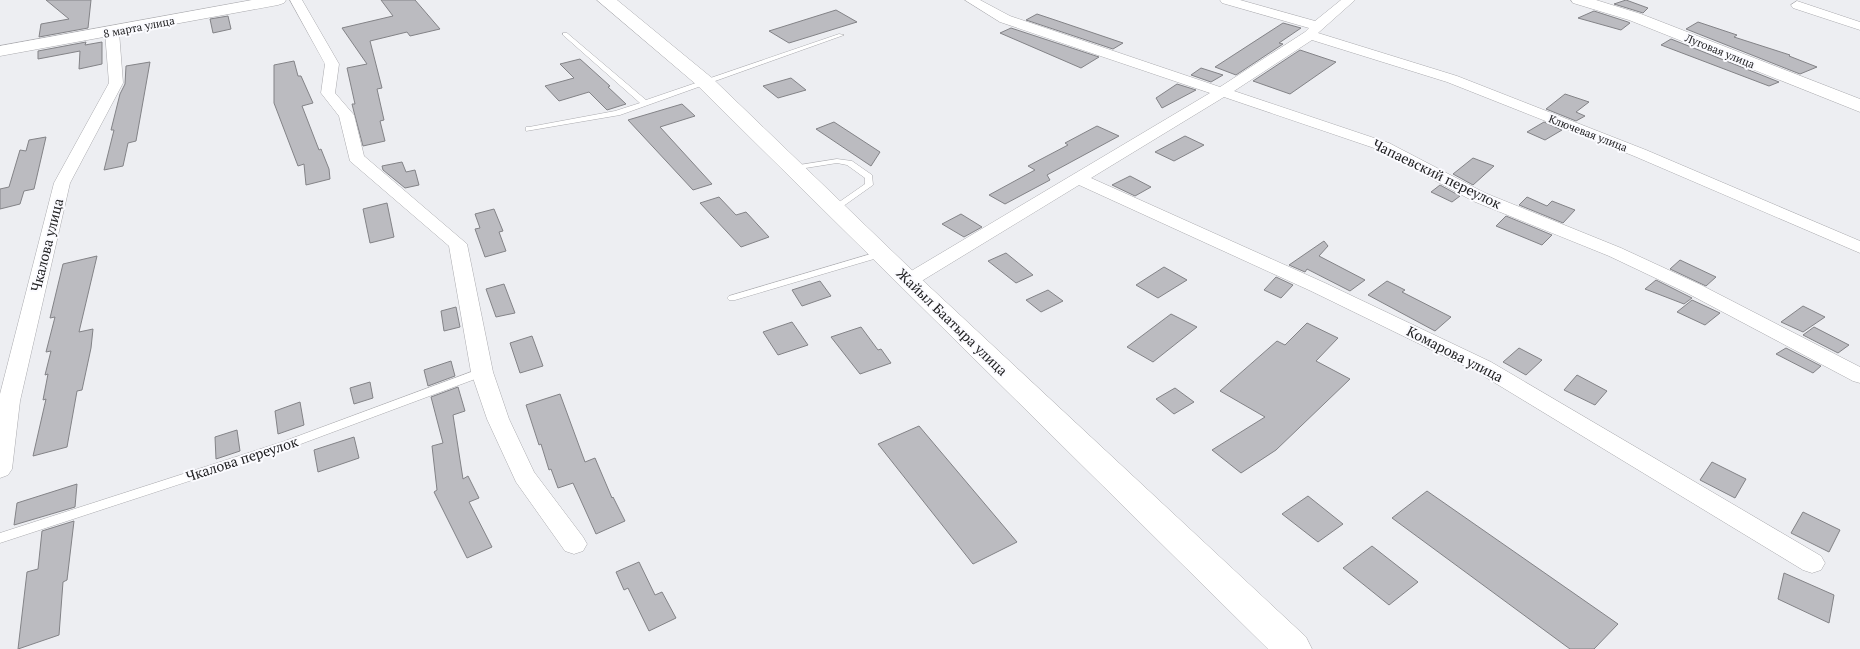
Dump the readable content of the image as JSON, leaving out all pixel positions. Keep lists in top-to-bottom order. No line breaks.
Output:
{"streets":{"highway":["Жайыл Баатыра улица"],"street":["8 марта улица","Луговая улица","Ключевая улица","Чапаевский переулок","Чкалова улица","Комарова улица"],"lane":["Чкалова переулок"]},"crossings":[["8 марта улица","Чкалова улица"]]}
